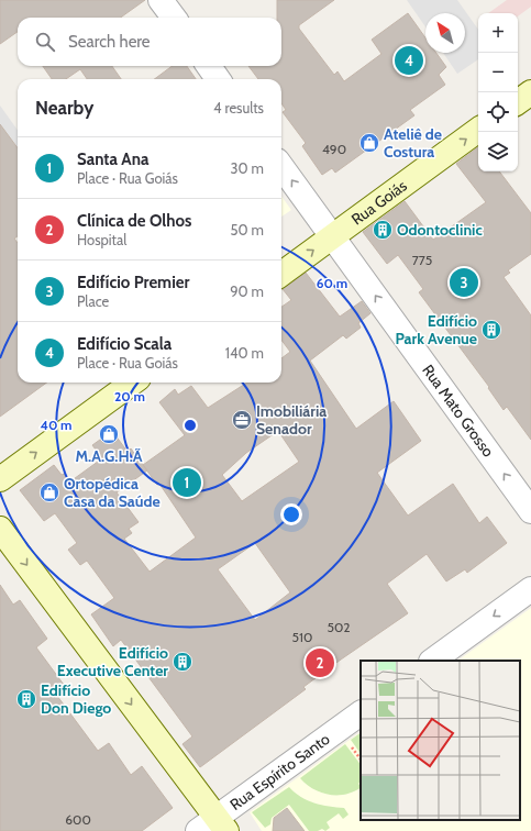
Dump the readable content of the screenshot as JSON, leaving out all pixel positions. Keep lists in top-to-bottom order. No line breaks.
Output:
{"streets":{"main road":["Rua Goiás"],"street":["Rua Mato Grosso","Rua Espírito Santo"]},"crossings":[["Rua Goiás","Rua Mato Grosso"]],"one_way":["Rua Goiás","Rua Mato Grosso"],"places":{"shop":["Ateliê de Costura","M.A.G.H.Ã","Ortopédica Casa da Saúde"],"building":["Odontoclinic","Edifício Park Avenue","Edifício Executive Center","Edifício Don Diego"],"office":["Imobiliária Senador"]},"house_numbers":["490","775","502","510","600"],"north":"top left","page":{"map_buttons":["+","−"],"search":"Search here","pins":["4","3","1","2"],"heading":["Nearby","4 results"],"list":[{"mark":"1","name":"Santa Ana","note":"Place · Rua Goiás","value":"30 m"},{"mark":"2","name":"Clínica de Olhos","note":"Hospital","value":"50 m"},{"mark":"3","name":"Edifício Premier","note":"Place","value":"90 m"},{"mark":"4","name":"Edifício Scala","note":"Place · Rua Goiás","value":"140 m"}]},"rings":["60 m","20 m","40 m"]}
